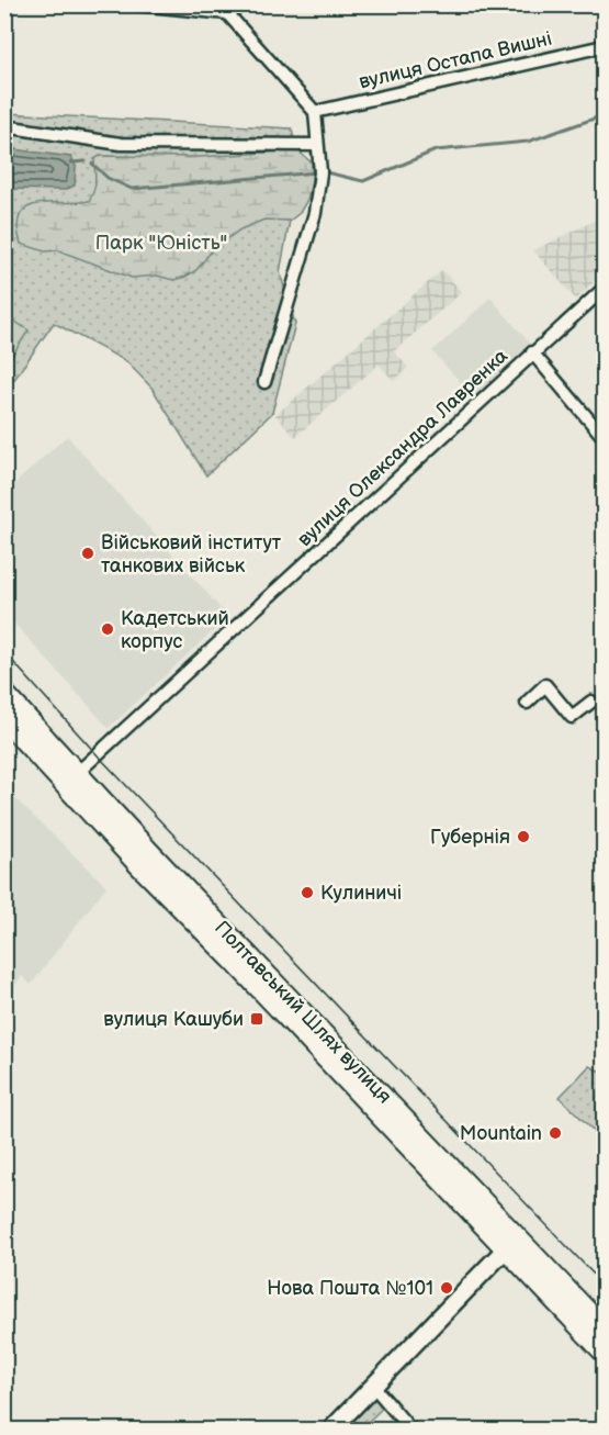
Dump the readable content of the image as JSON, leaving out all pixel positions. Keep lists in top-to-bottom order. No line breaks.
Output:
{"streets":{"main road":["Полтавський Шлях вулиця"],"street":["вулиця Остапа Вишні","вулиця Олександра Лавренка"]},"crossings":[["вулиця Олександра Лавренка","Полтавський Шлях вулиця"]],"parks":["Парк \"Юність\""],"places":{"other":["Військовий інститут танкових військ","Кадетський корпус","Губернія","Кулиничі","Mountain","Нова Пошта №101"],"transit":["вулиця Кашуби"]}}
